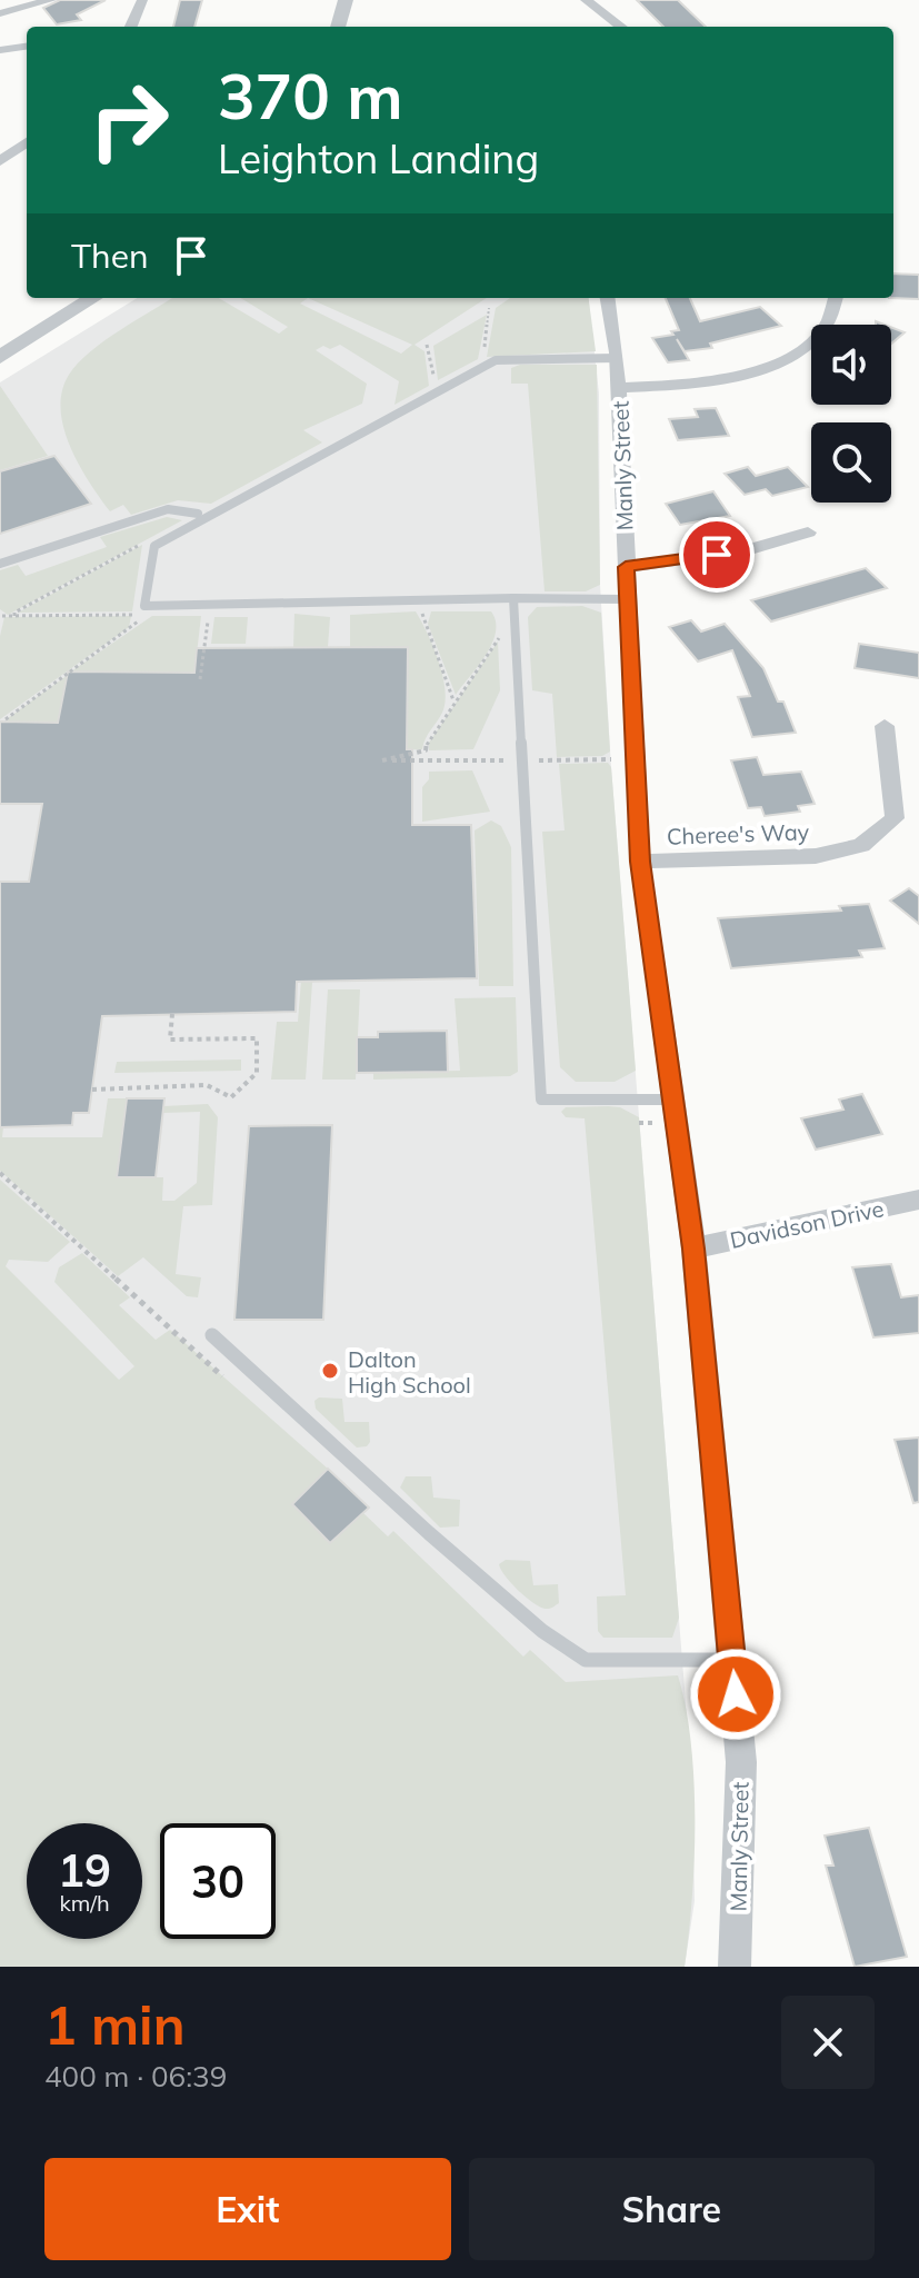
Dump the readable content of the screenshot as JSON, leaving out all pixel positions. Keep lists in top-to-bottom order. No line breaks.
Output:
{"streets":{"street":["Manly Street","Cheree's Way","Davidson Drive"]},"crossings":[["Manly Street","Cheree's Way"],["Manly Street","Davidson Drive"]],"places":["Dalton High School"],"page":{"turn":["370 m","Leighton Landing"],"then":"Then","speed":"19 km/h","limit":"30","heading":["1 min","400 m · 06:39"],"buttons":["Exit","Share"]}}
